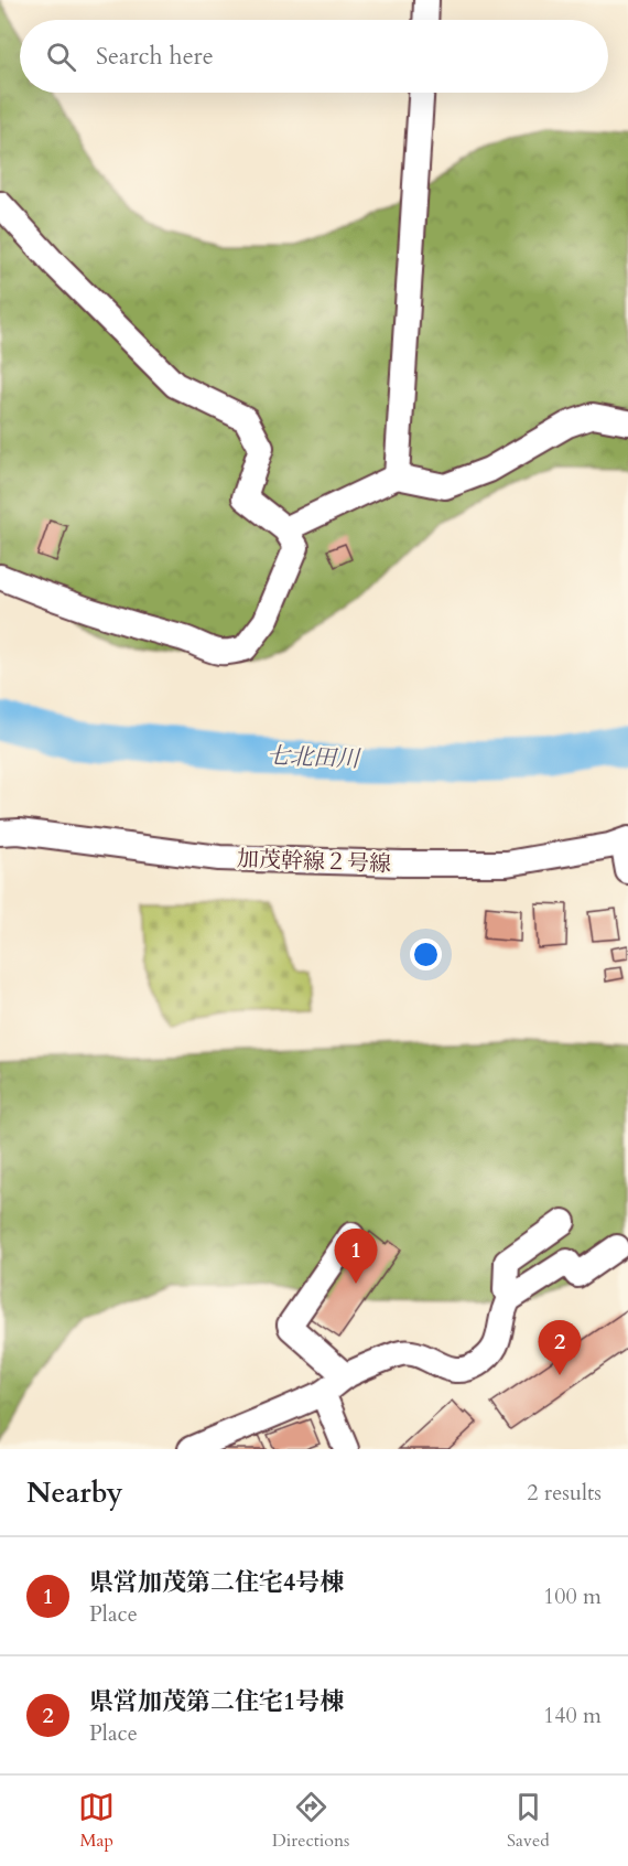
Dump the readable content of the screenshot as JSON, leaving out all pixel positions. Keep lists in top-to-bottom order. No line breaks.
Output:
{"streets":{"street":["加茂幹線２号線"]},"water":["七北田川"],"page":{"search":"Search here","pins":["1","2"],"heading":["Nearby","2 results"],"list":[{"mark":"1","name":"県営加茂第二住宅4号棟","note":"Place","value":"100 m"},{"mark":"2","name":"県営加茂第二住宅1号棟","note":"Place","value":"140 m"}],"nav":["Map","Directions","Saved"]}}
